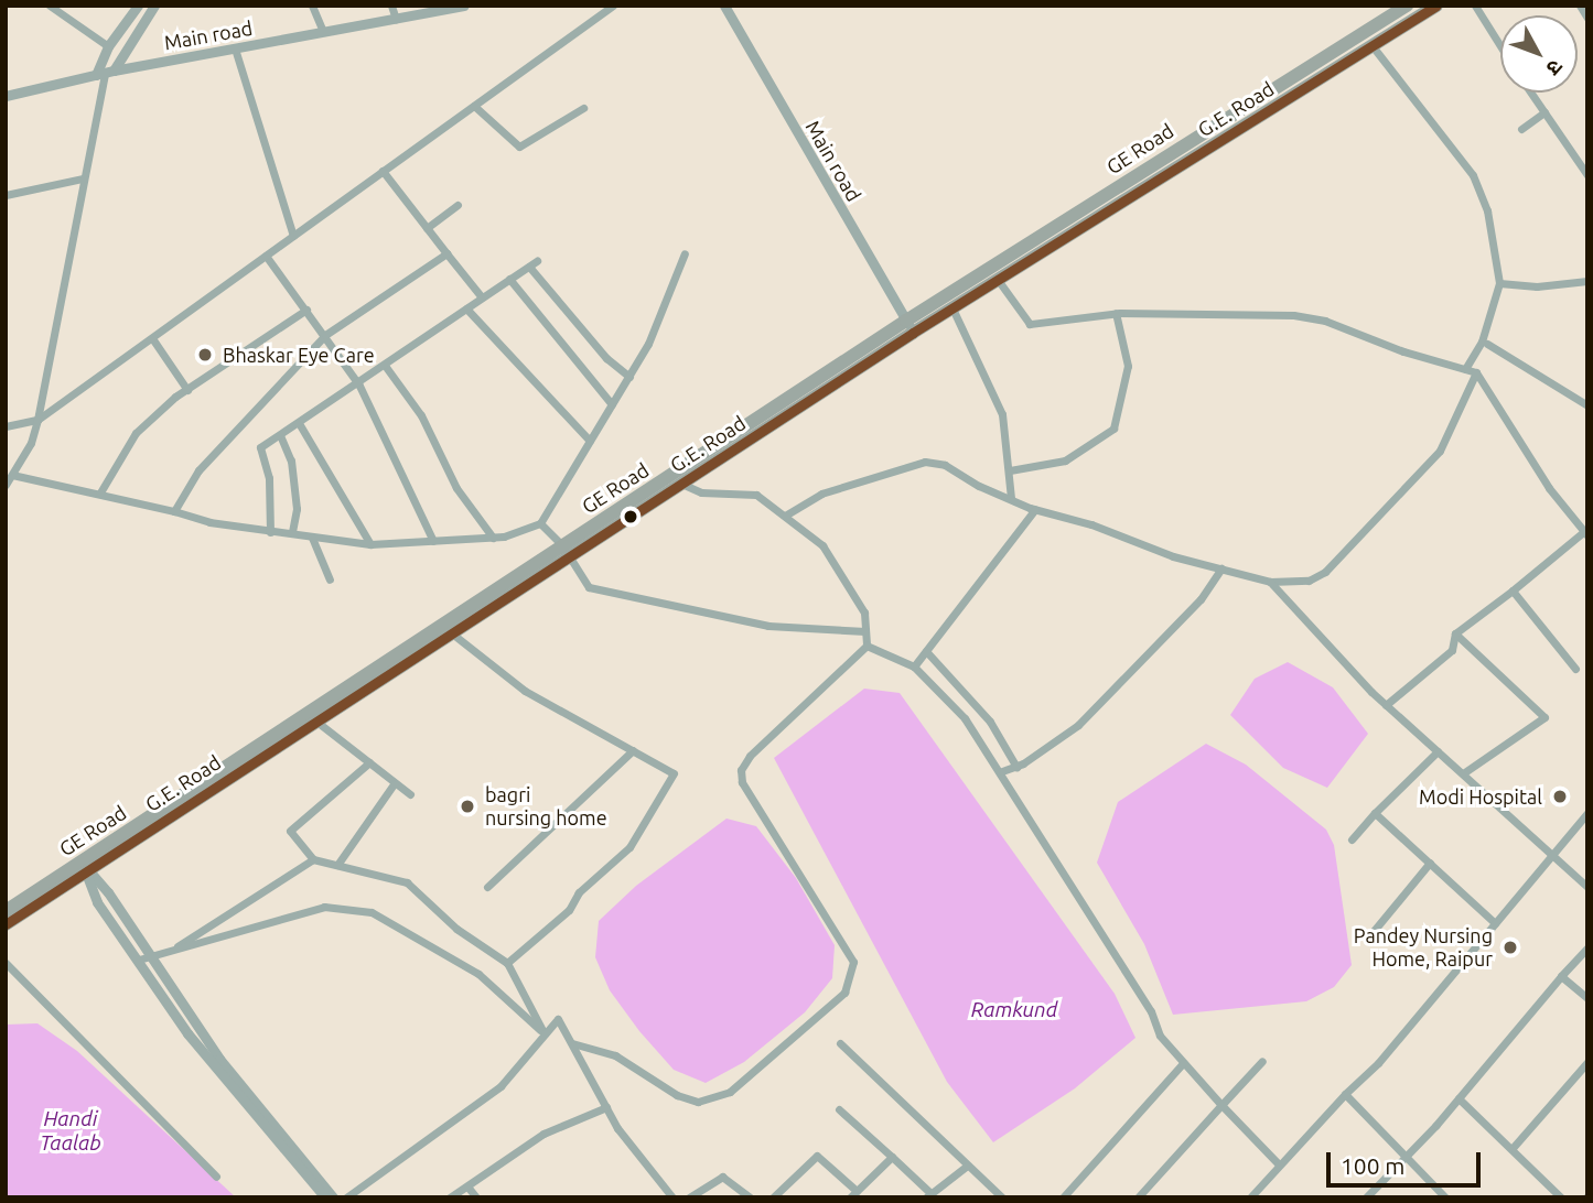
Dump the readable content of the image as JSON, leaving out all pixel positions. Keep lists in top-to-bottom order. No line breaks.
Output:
{"streets":{"main road":["G.E. Road","GE Road"],"street":["Main road"]},"crossings":[["Main road","G.E. Road"],["Main road","GE Road"],["G.E. Road","GE Road"]],"water":["Ramkund","Handi Taalab"],"places":["Bhaskar Eye Care","Modi Hospital","bagri nursing home","Pandey Nursing Home, Raipur"],"scale_bar":"100 m","north":"bottom right"}
